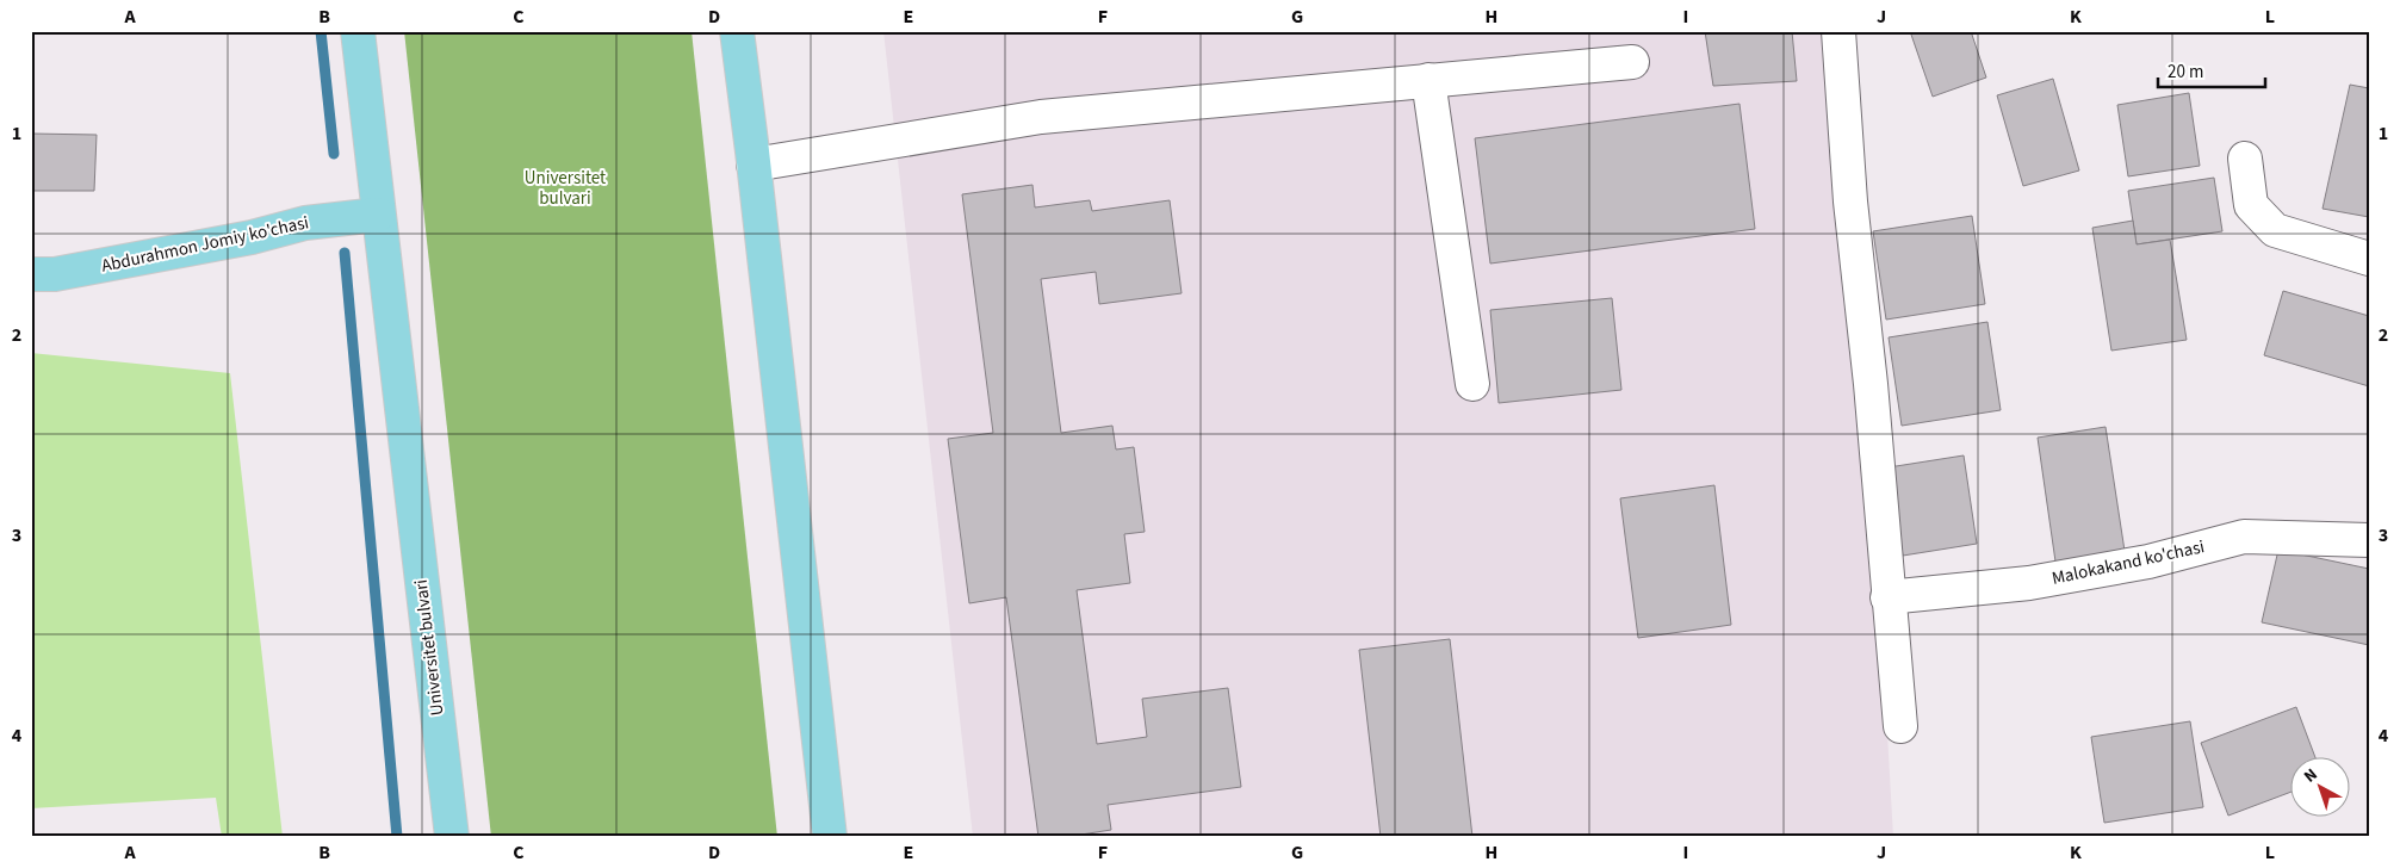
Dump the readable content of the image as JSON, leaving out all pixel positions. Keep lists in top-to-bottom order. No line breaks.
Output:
{"streets":{"main road":["Abdurahmon Jomiy ko'chasi","Universitet bulvari"],"street":["Malokakand ko'chasi"]},"crossings":[["Abdurahmon Jomiy ko'chasi","Universitet bulvari"]],"parks":["Universitet bulvari"],"scale_bar":"20 m","north":"top left","grid":{"columns":["A","B","C","D","E","F","G","H","I","J","K","L"],"rows":["1","2","3","4"]}}
